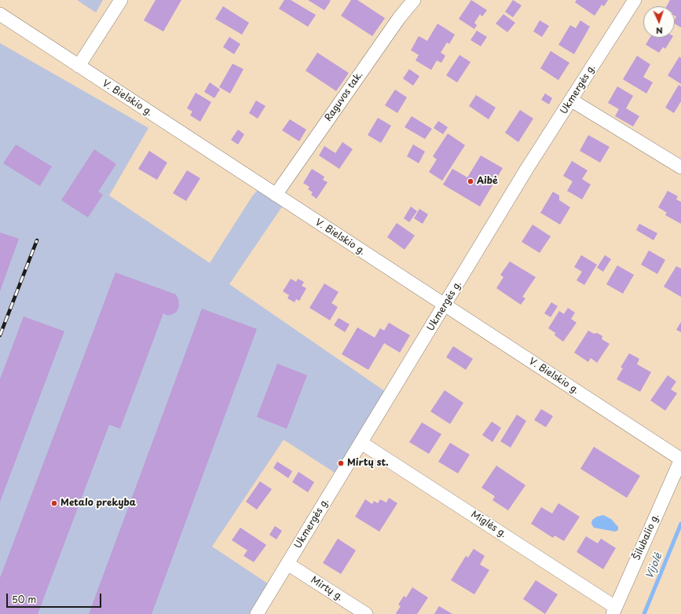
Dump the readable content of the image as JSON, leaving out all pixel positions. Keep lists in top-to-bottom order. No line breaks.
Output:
{"streets":{"street":["Ukmergės g.","Raguvos tak.","V. Bielskio g.","Miglės g.","Šilubalio g.","Mirtų g."]},"crossings":[["Ukmergės g.","V. Bielskio g."],["Ukmergės g.","Miglės g."],["Ukmergės g.","Mirtų g."],["Raguvos tak.","V. Bielskio g."],["V. Bielskio g.","Šilubalio g."],["Miglės g.","Šilubalio g."]],"water":["Vijolė"],"places":["Aibė","Mirtų st.","Metalo prekyba"],"scale_bar":"50 m","north":"bottom"}
